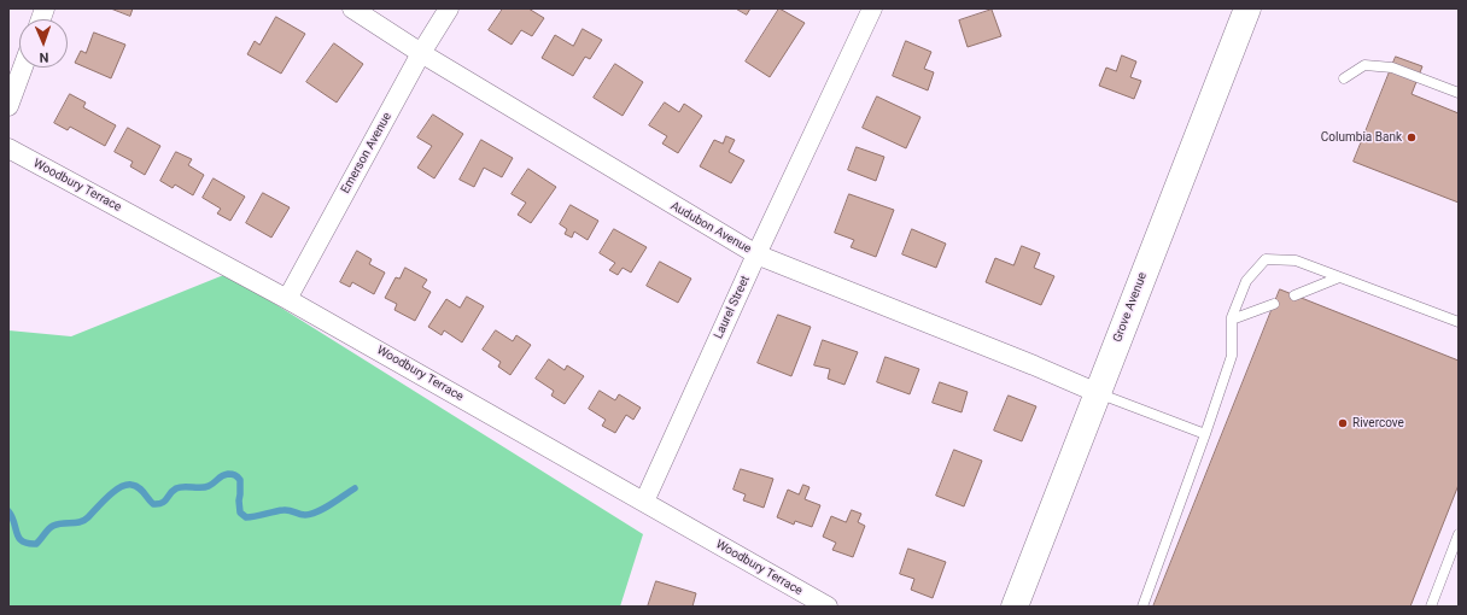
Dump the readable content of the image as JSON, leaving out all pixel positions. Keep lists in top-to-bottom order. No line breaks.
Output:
{"streets":{"main road":["Grove Avenue"],"street":["Emerson Avenue","Woodbury Terrace","Audubon Avenue","Laurel Street"]},"crossings":[["Emerson Avenue","Woodbury Terrace"],["Emerson Avenue","Audubon Avenue"],["Woodbury Terrace","Laurel Street"],["Audubon Avenue","Laurel Street"],["Audubon Avenue","Grove Avenue"]],"places":["Columbia Bank","Rivercove"],"north":"bottom"}
